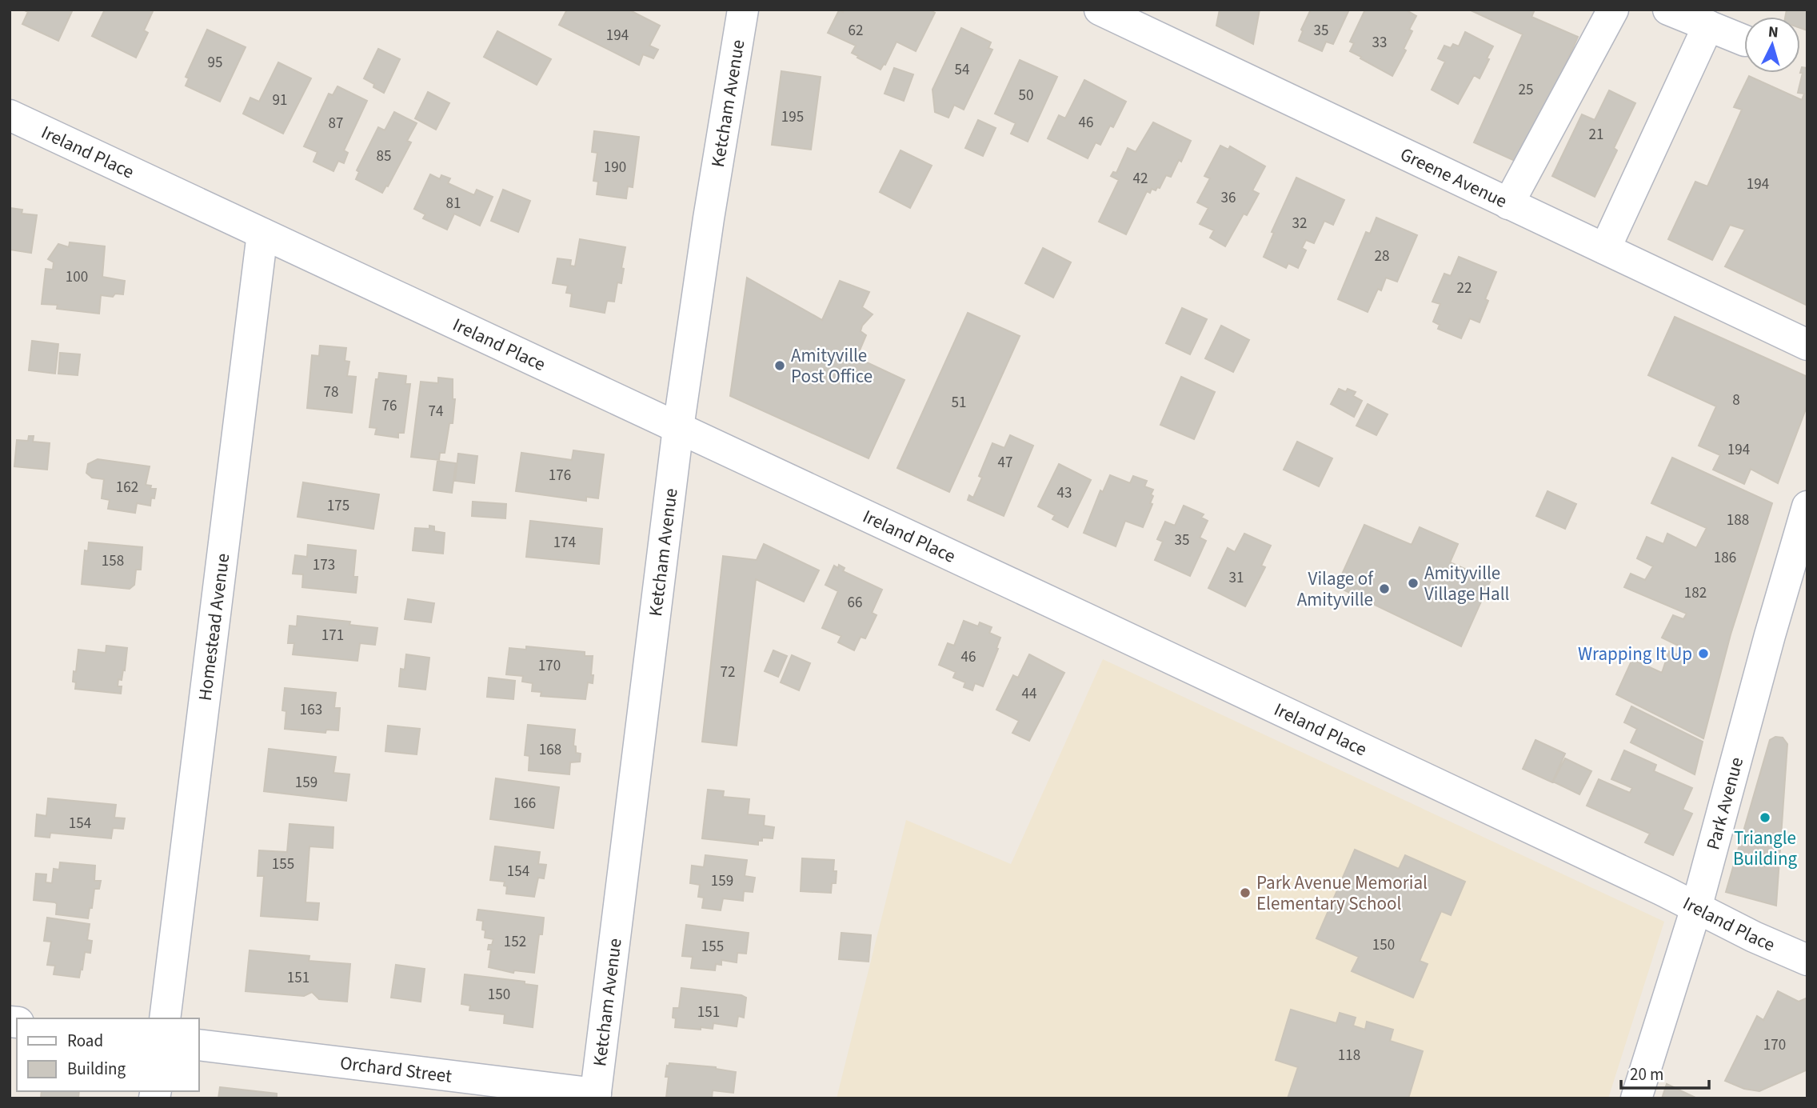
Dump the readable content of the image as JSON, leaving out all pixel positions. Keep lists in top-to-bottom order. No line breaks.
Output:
{"streets":{"street":["Ketcham Avenue","Ireland Place","Greene Avenue","Homestead Avenue","Park Avenue","Orchard Street"]},"crossings":[["Ketcham Avenue","Ireland Place"],["Ketcham Avenue","Orchard Street"],["Ireland Place","Homestead Avenue"],["Ireland Place","Park Avenue"]],"places":["Amityville Post Office","Amityville Village Hall","Vilage of Amityville","Wrapping It Up","Triangle Building","Park Avenue Memorial Elementary School"],"house_numbers":["62","35","194","33","95","54","25","50","91","195","46","87","21","85","190","42","194","36","81","32","28","100","22","78","8","51","76","74","194","47","176","162","43","175","188","35","174","186","158","173","31","182","66","171","46","170","72","44","163","168","159","166","154","155","154","159","152","150","155","151","150","151","170","118"],"legend":["Road","Building"],"scale_bar":"20 m","north":"top"}
